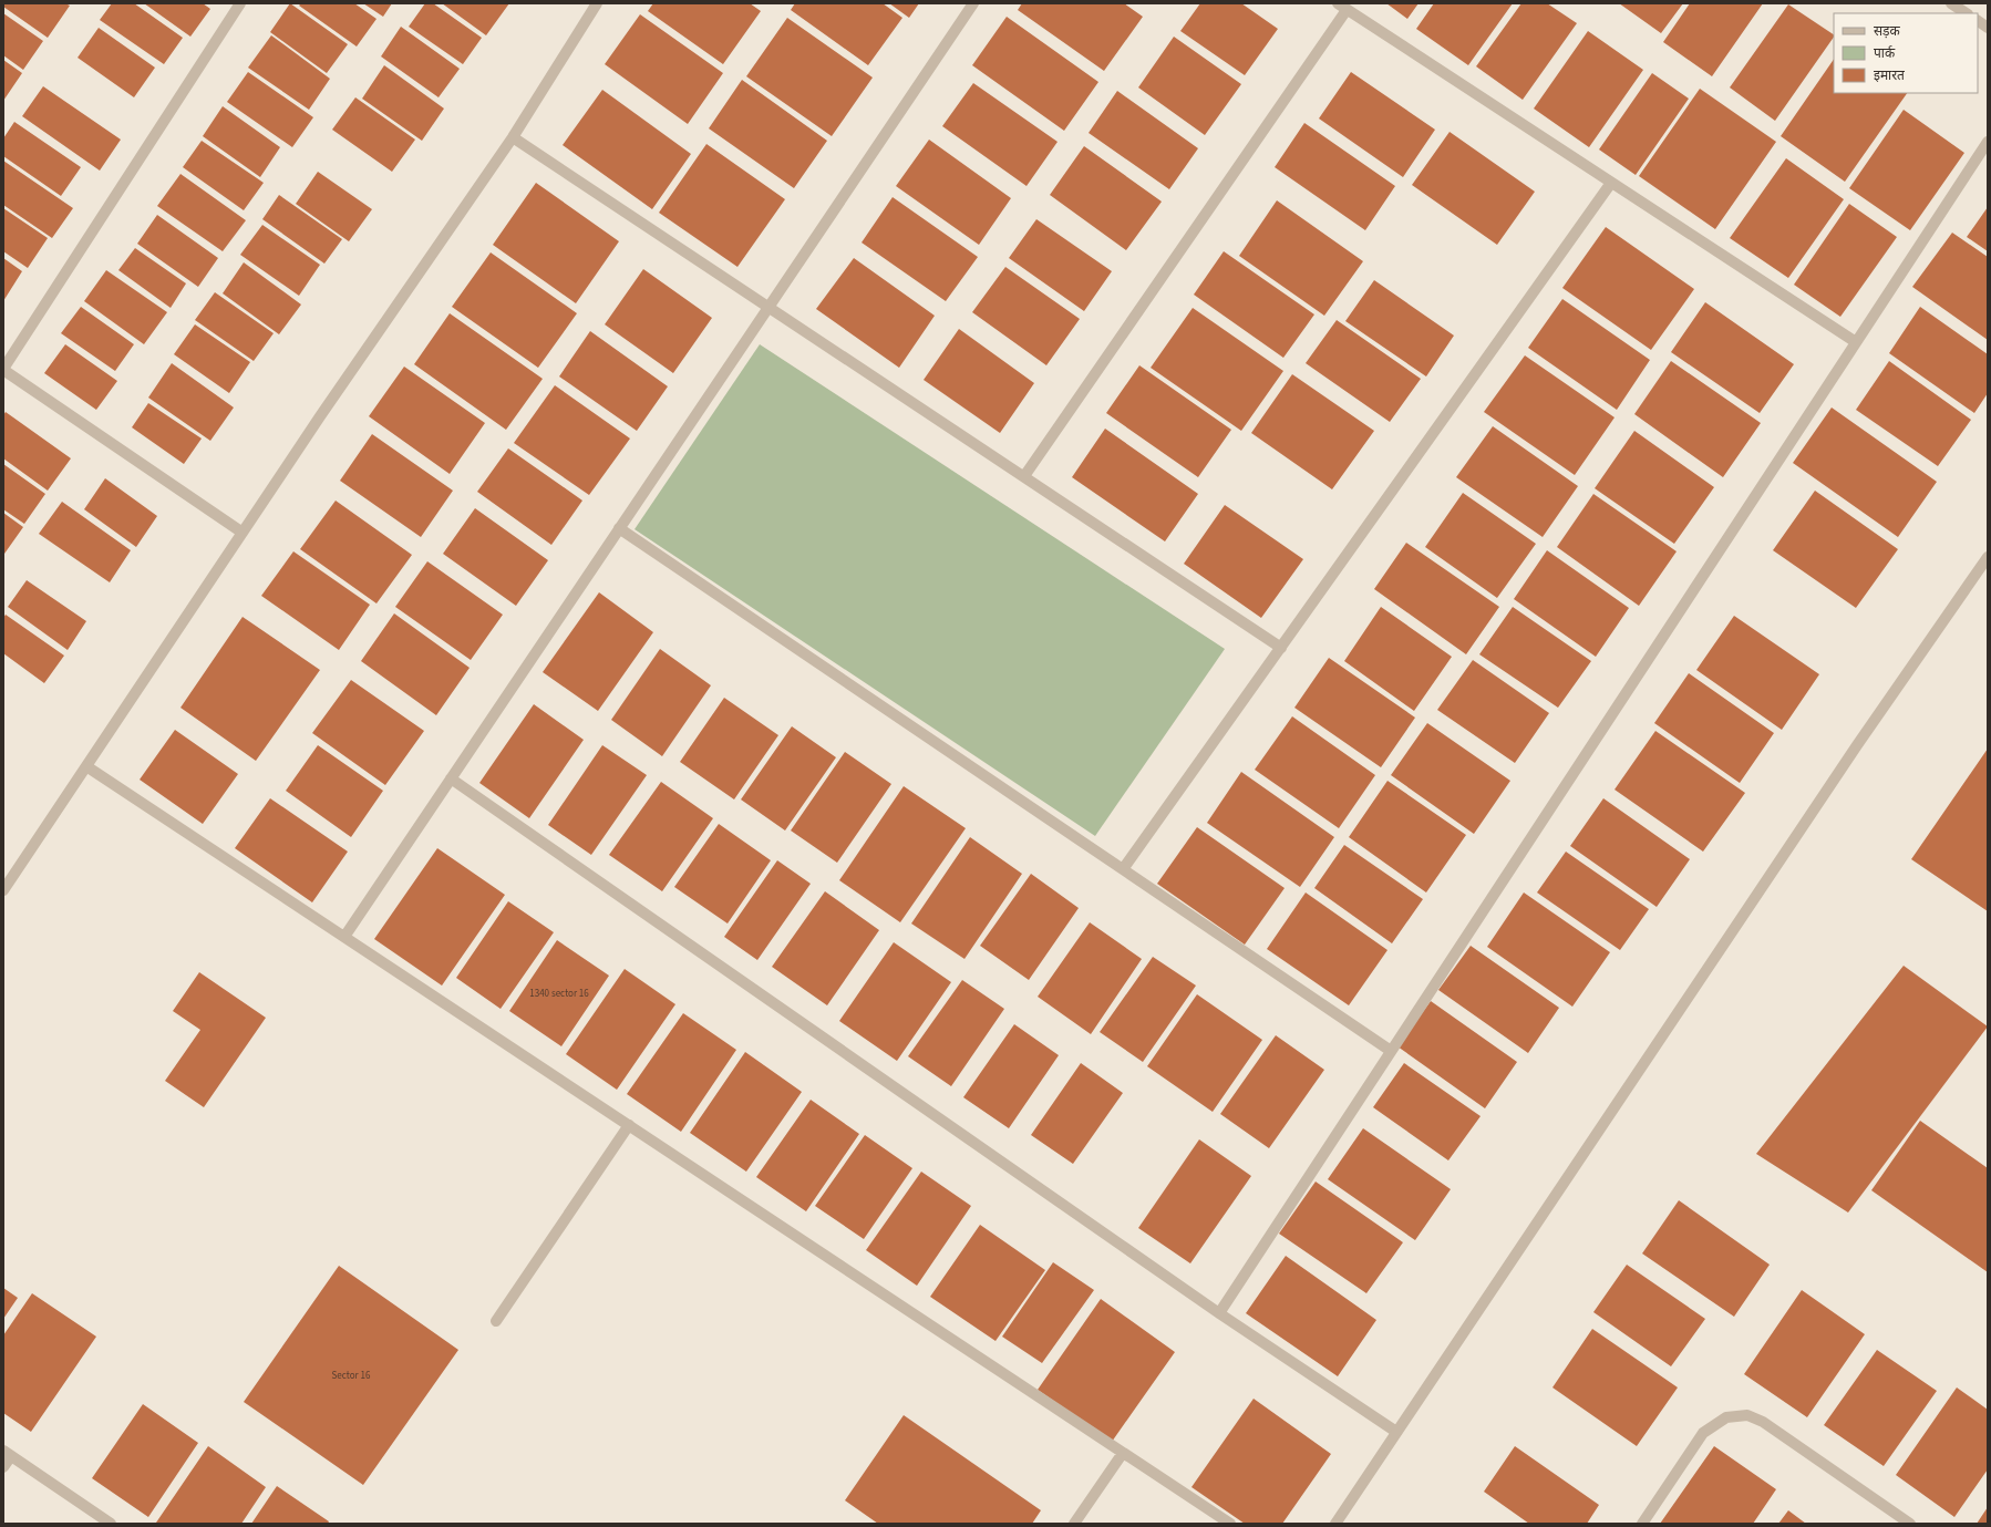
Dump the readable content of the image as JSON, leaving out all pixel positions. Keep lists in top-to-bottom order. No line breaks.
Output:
{"house_numbers":["1340 sector 16","Sector 16"],"legend":["सड़क","पार्क","इमारत"]}
